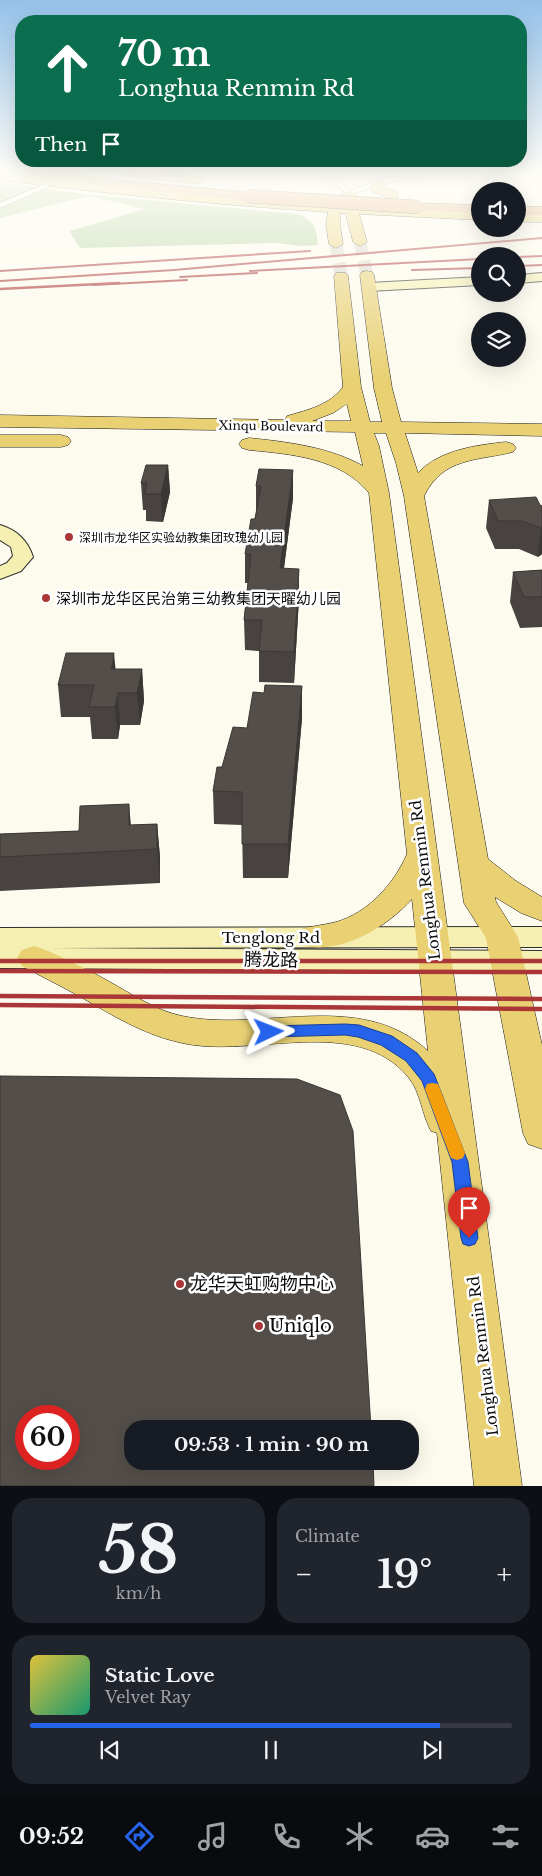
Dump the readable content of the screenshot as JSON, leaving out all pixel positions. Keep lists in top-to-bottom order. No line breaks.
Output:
{"streets":{"main road":["Xinqu Boulevard","Longhua Renmin Rd","Tenglong Rd","腾龙路"]},"crossings":[["Xinqu Boulevard","Longhua Renmin Rd"],["Longhua Renmin Rd","Tenglong Rd"],["Longhua Renmin Rd","腾龙路"],["Tenglong Rd","腾龙路"]],"places":["深圳市龙华区实验幼教集团玫瑰幼儿园","深圳市龙华区民治第三幼教集团天曜幼儿园","龙华天虹购物中心","Uniqlo"],"page":{"turn":["70 m","Longhua Renmin Rd"],"then":"Then","limit":"60","trip":"09:53 · 1 min · 90 m","tile":[["58","km/h"],"Climate"],"heat":["−","19°","+"],"song":["Static Love","Velvet Ray"],"tabs":"09:52"}}
